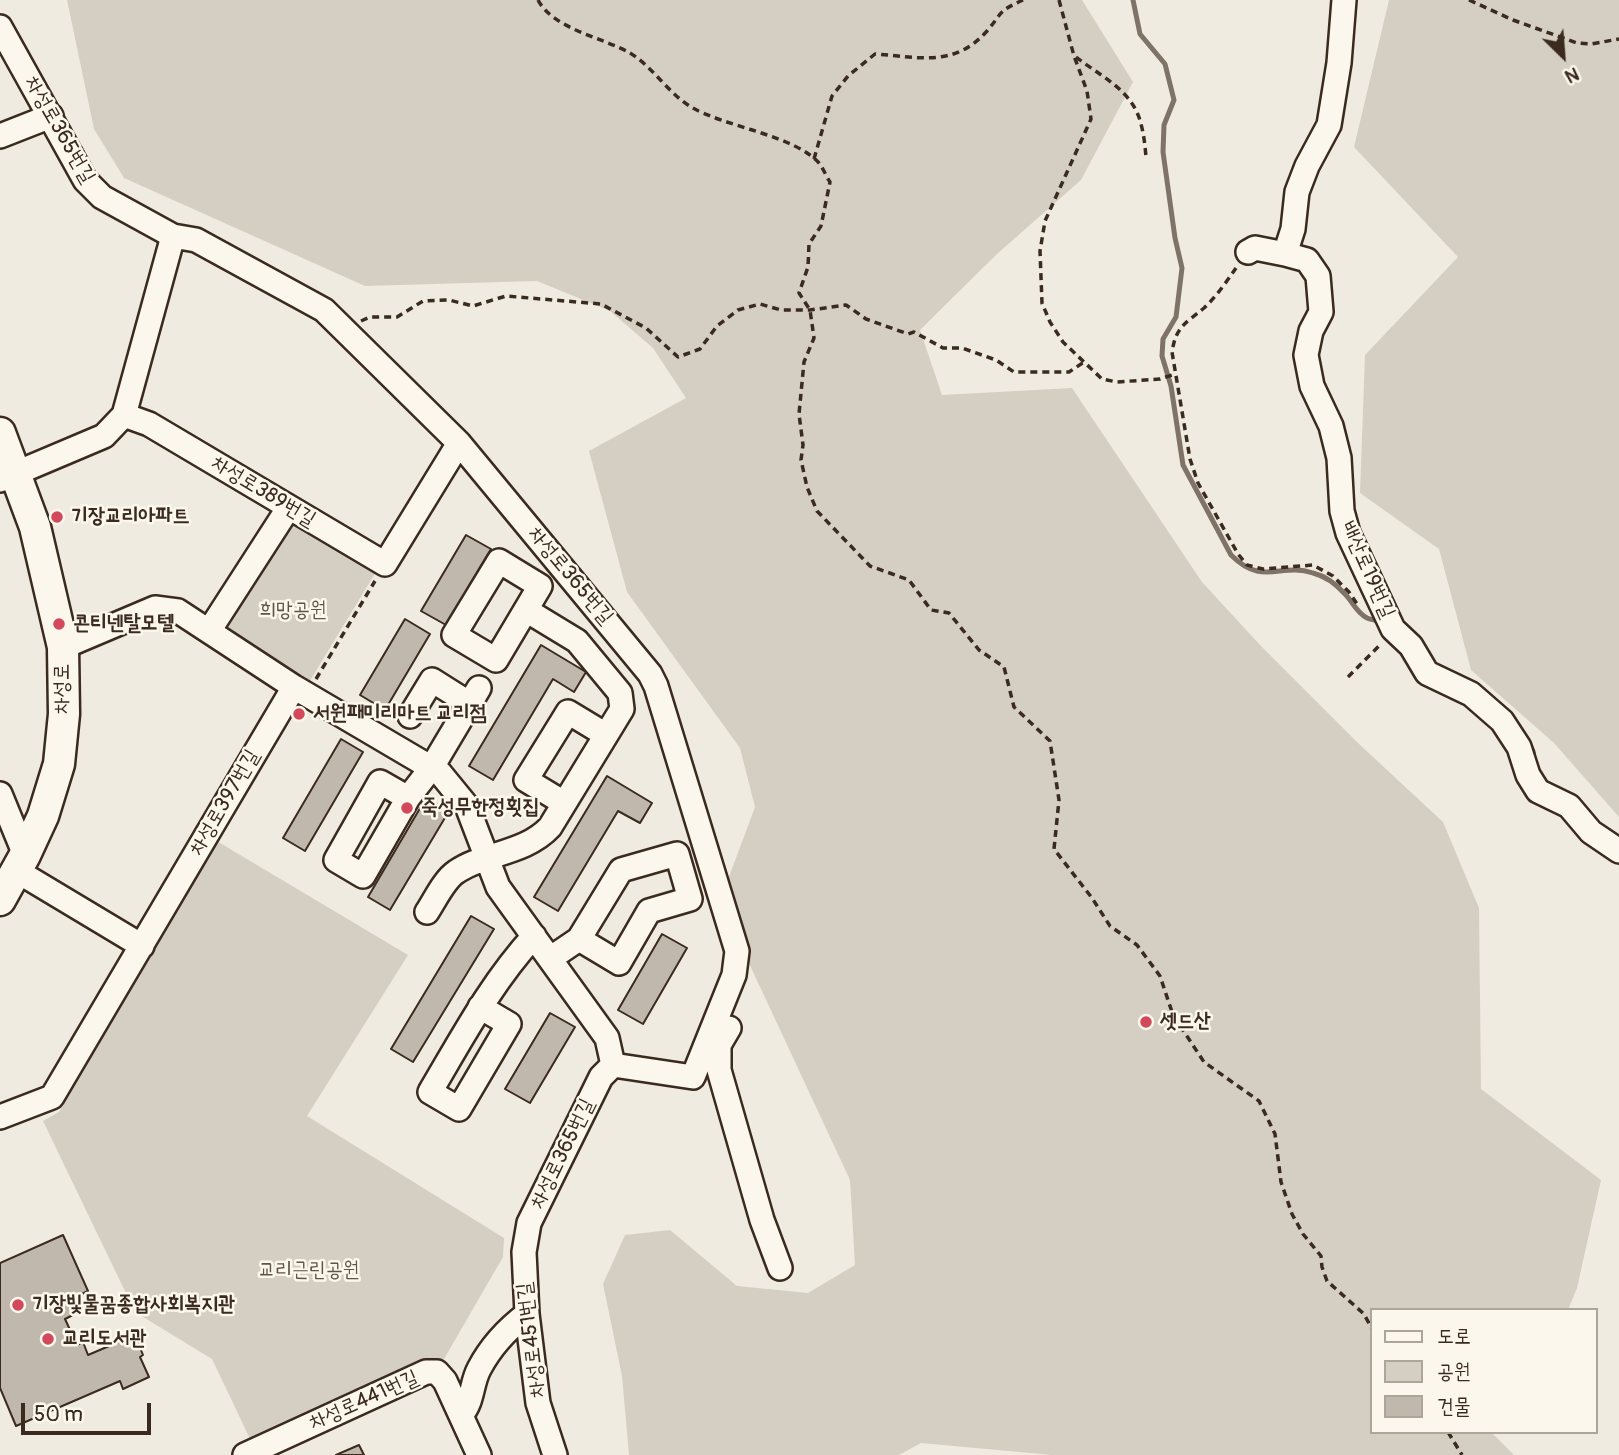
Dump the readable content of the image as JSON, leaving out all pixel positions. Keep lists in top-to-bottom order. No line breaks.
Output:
{"streets":{"main road":["차성로"],"street":["차성로365번길","차성로389번길","배산로19번길","차성로397번길","차성로451번길","차성로441번길"]},"crossings":[["차성로365번길","차성로451번길"]],"parks":["희망공원","교리근린공원"],"places":["기장교리아파트","콘티넨탈모텔","서원패미리마트 교리점","죽성무한정횟집","셋드산","기장빛물꿈종합사회복지관","교리도서관"],"legend":["도로","공원","건물"],"scale_bar":"50 m","north":"bottom right"}
